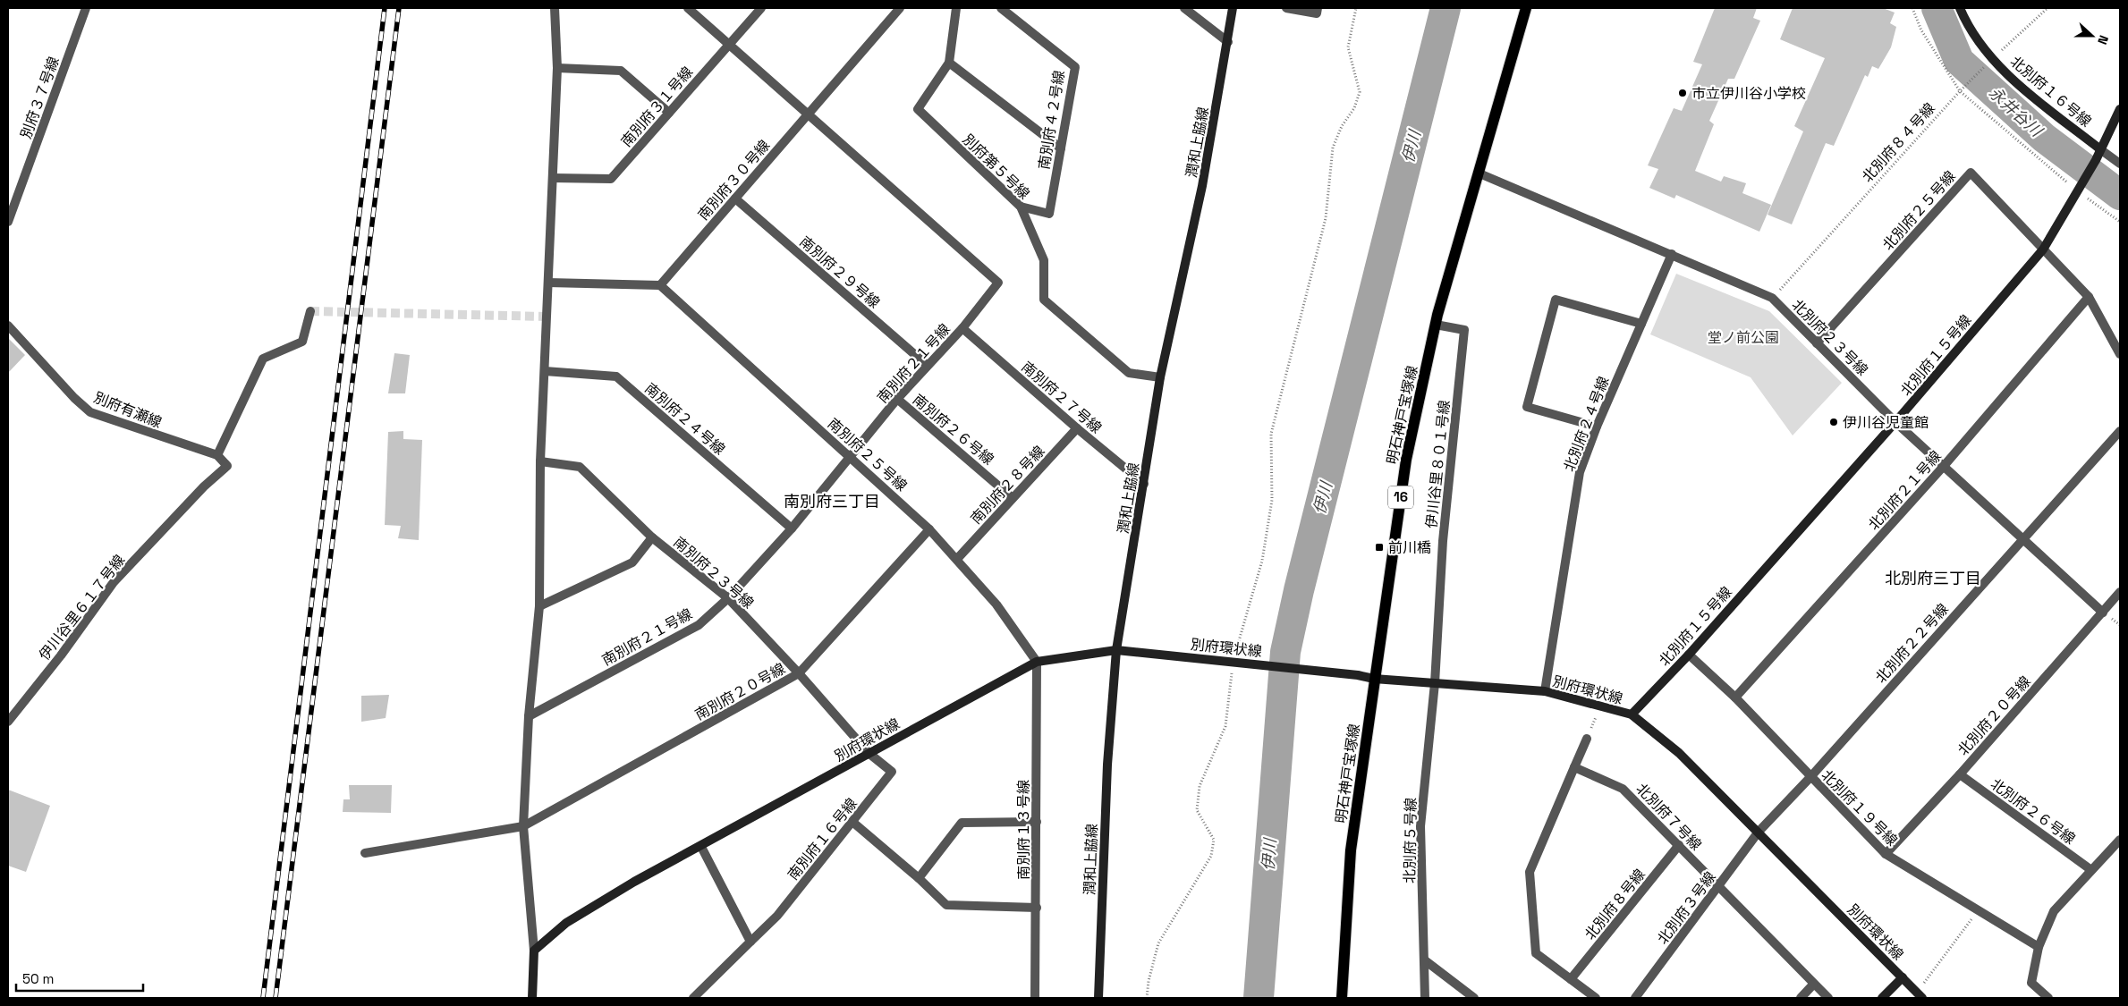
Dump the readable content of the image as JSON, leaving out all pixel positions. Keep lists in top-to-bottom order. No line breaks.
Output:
{"streets":{"main road":["明石神戸宝塚線","16"],"street":["北別府１６号線","別府３７号線","南別府３１号線","南別府４２号線","潤和上脇線","別府第５号線","南別府３０号線","北別府２５号線","南別府２９号線","北別府２３号線","北別府１５号線","南別府２１号線","南別府２７号線","別府有瀬線","南別府２４号線","北別府２４号線","南別府２６号線","南別府２５号線","伊川谷里８０１号線","南別府２８号線","北別府２１号線","南別府２３号線","伊川谷里６１７号線","北別府２２号線","別府環状線","南別府２０号線","北別府２０号線","北別府１９号線","北別府２６号線","北別府７号線","南別府１３号線","南別府１６号線","北別府５号線","北別府８号線","北別府３号線"],"path":["北別府８４号線"]},"crossings":[["北別府１６号線","北別府８４号線"],["北別府１６号線","北別府１５号線"],["南別府３１号線","南別府２１号線"],["南別府４２号線","別府第５号線"],["潤和上脇線","別府第５号線"],["潤和上脇線","南別府２７号線"],["潤和上脇線","別府環状線"],["北別府８４号線","北別府２３号線"],["南別府３０号線","南別府２９号線"],["南別府３０号線","南別府２１号線"],["南別府３０号線","南別府２５号線"],["北別府２５号線","北別府２３号線"],["北別府２５号線","北別府１５号線"],["南別府２９号線","南別府２１号線"],["北別府２３号線","北別府１５号線"],["北別府２３号線","明石神戸宝塚線"],["北別府２３号線","北別府２４号線"],["北別府２３号線","北別府２１号線"],["北別府２３号線","北別府２２号線"],["北別府２３号線","北別府２０号線"],["北別府１５号線","別府環状線"],["北別府１５号線","北別府１９号線"],["南別府２１号線","南別府２７号線"],["南別府２１号線","南別府２４号線"],["南別府２１号線","南別府２６号線"],["南別府２１号線","南別府２５号線"],["南別府２１号線","南別府２３号線"],["南別府２７号線","南別府２８号線"],["別府有瀬線","伊川谷里６１７号線"],["明石神戸宝塚線","伊川谷里８０１号線"],["明石神戸宝塚線","別府環状線"],["北別府２４号線","別府環状線"],["南別府２６号線","南別府２８号線"],["南別府２５号線","南別府２８号線"],["南別府２５号線","別府環状線"],["南別府２５号線","南別府２０号線"],["南別府２５号線","南別府１３号線"],["伊川谷里８０１号線","別府環状線"],["伊川谷里８０１号線","北別府５号線"],["北別府２１号線","北別府１９号線"],["南別府２３号線","別府環状線"],["南別府２３号線","南別府２０号線"],["南別府２３号線","南別府１６号線"],["北別府２２号線","別府環状線"],["北別府２２号線","北別府１９号線"],["北別府２２号線","北別府３号線"],["別府環状線","南別府１３号線"],["別府環状線","南別府１６号線"],["別府環状線","北別府５号線"],["別府環状線","北別府３号線"],["北別府２０号線","北別府１９号線"],["北別府２０号線","北別府２６号線"],["北別府７号線","北別府８号線"],["北別府７号線","北別府３号線"]],"districts":["南別府三丁目","北別府三丁目"],"water":["永井谷川","伊川"],"parks":["堂ノ前公園"],"places":{"other":["市立伊川谷小学校","伊川谷児童館"],"transit":["前川橋"]},"scale_bar":"50 m","north":"right"}
